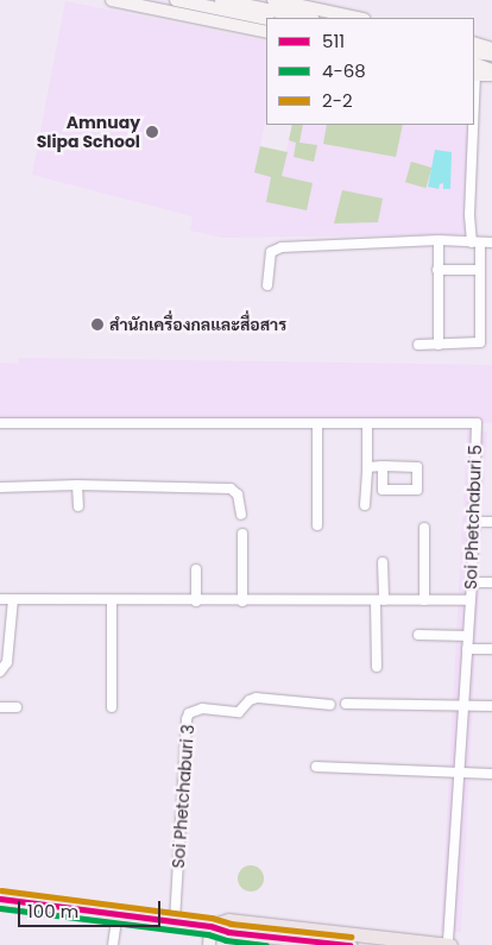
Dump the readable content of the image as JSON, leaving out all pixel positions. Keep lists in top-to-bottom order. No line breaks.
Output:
{"streets":{"street":["Soi Phetchaburi 5","Soi Phetchaburi 3"]},"places":["Amnuay Slipa School","สำนักเครื่องกลและสื่อสาร"],"lines":["transit line 2-2","transit line 511","transit line 4-68"],"legend":["511","4-68","2-2"],"scale_bar":"100 m"}
